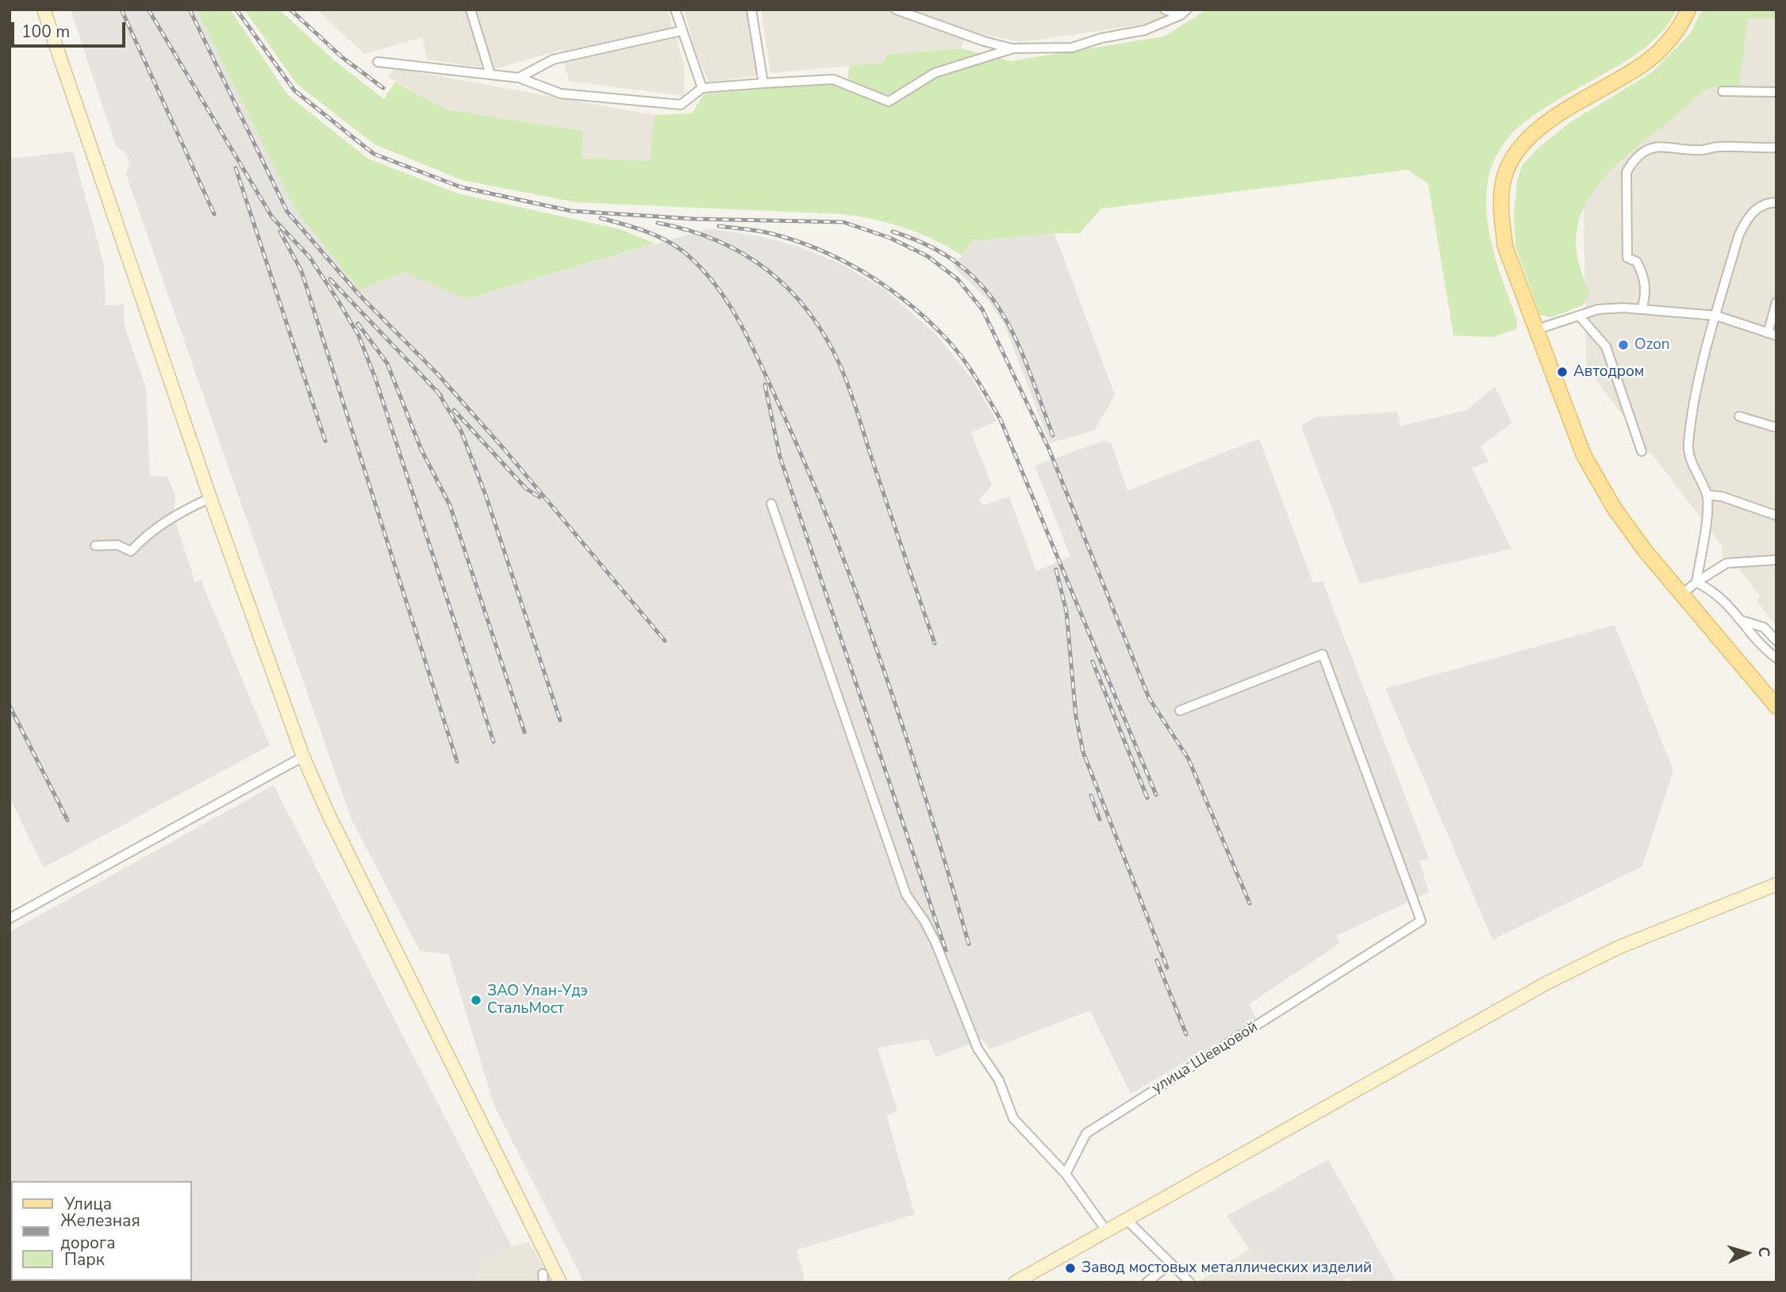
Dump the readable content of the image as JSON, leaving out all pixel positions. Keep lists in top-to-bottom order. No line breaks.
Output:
{"streets":{"street":["улица Шевцовой"]},"places":["Ozon","Автодром","ЗАО Улан-Удэ СтальМост","Завод мостовых металлических изделий"],"legend":["Улица","Железная дорога","Парк"],"scale_bar":"100 m","north":"right"}
